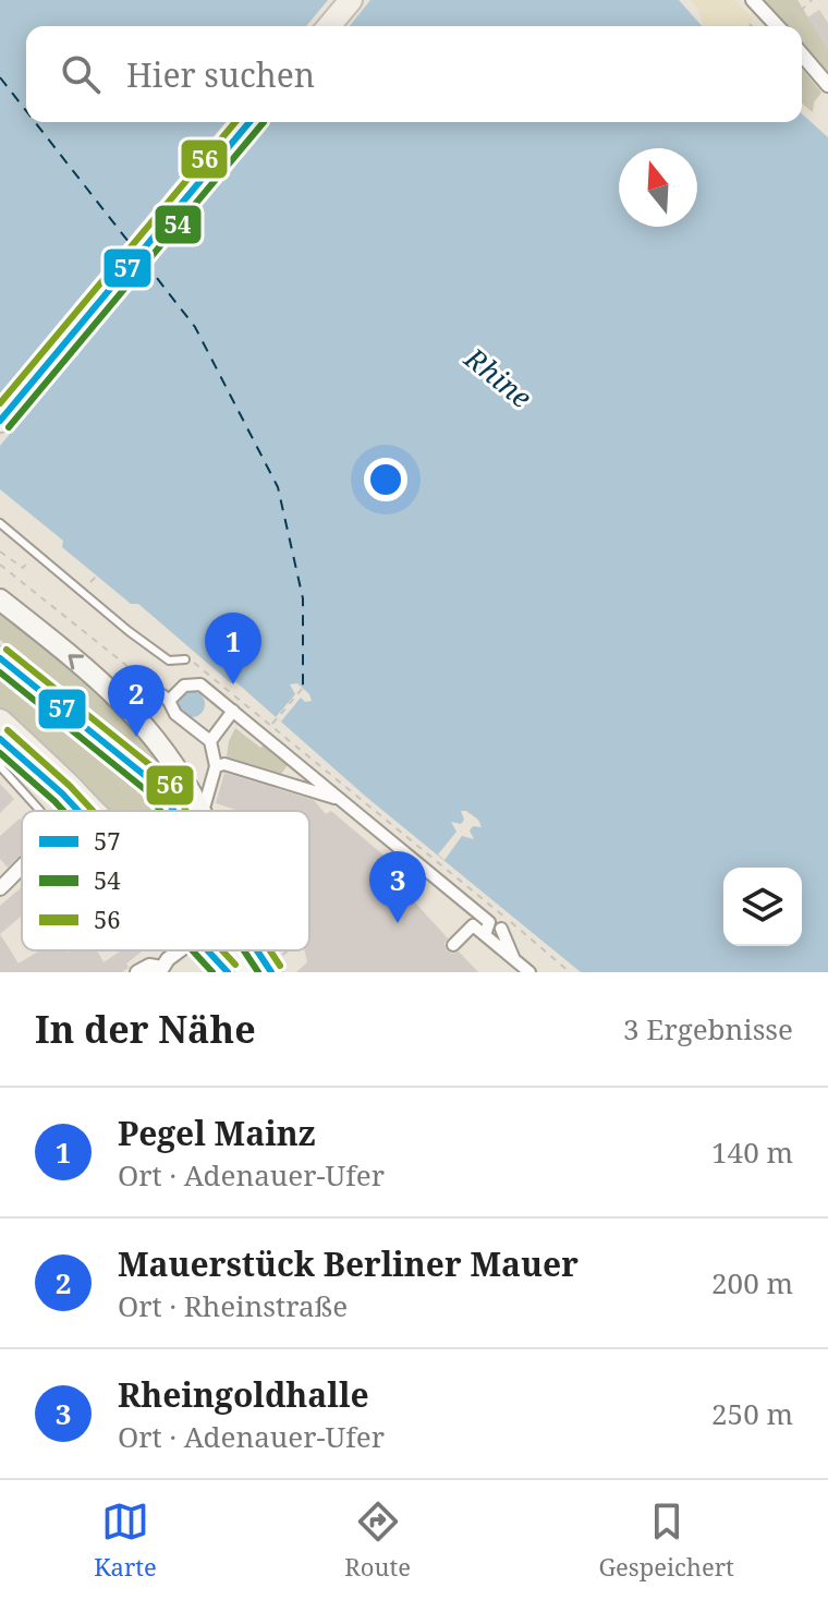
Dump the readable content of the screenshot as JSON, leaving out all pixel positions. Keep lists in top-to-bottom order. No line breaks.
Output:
{"water":["Rhine"],"lines":["transit line 57","transit line 54","transit line 56"],"legend":["57","54","56"],"north":"top","page":{"search":"Hier suchen","pins":["1","2","3"],"heading":["In der Nähe","3 Ergebnisse"],"list":[{"mark":"1","name":"Pegel Mainz","note":"Ort · Adenauer-Ufer","value":"140 m"},{"mark":"2","name":"Mauerstück Berliner Mauer","note":"Ort · Rheinstraße","value":"200 m"},{"mark":"3","name":"Rheingoldhalle","note":"Ort · Adenauer-Ufer","value":"250 m"}],"nav":["Karte","Route","Gespeichert"]}}
